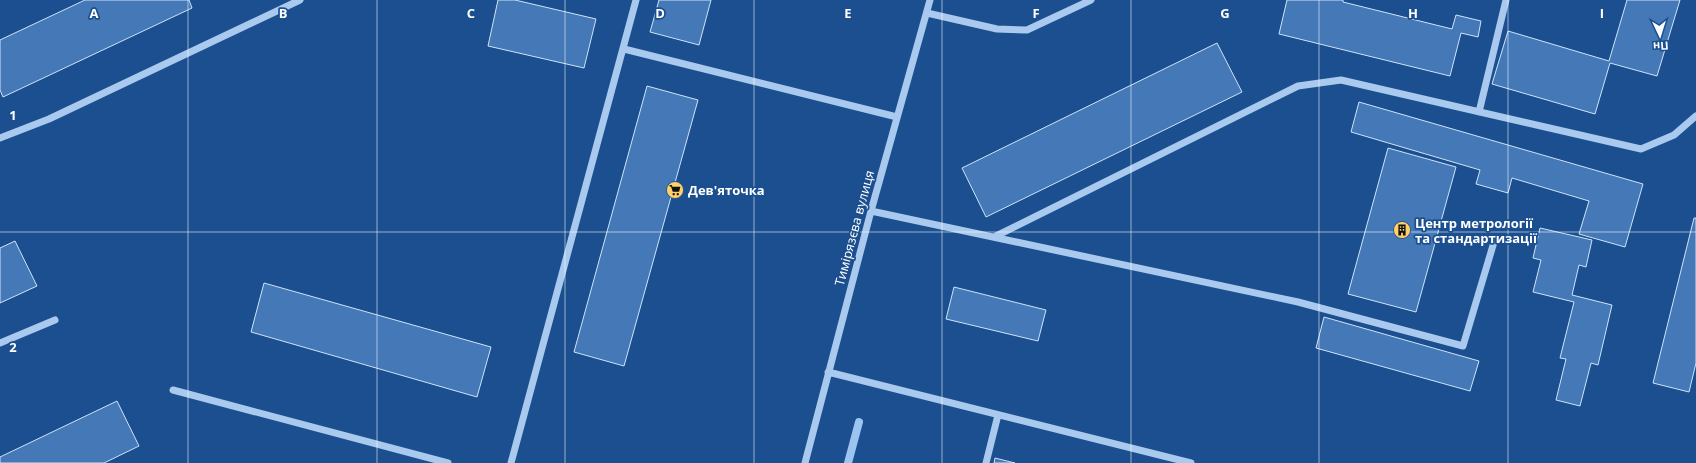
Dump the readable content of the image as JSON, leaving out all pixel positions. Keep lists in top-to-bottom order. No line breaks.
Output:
{"streets":{"street":["Тимірязєва вулиця"]},"places":{"supermarket":["Дев'яточка"],"building":["Центр метрології та стандартизації"]},"north":"bottom","grid":{"columns":["A","B","C","D","E","F","G","H","I"],"rows":["1","2"]}}
